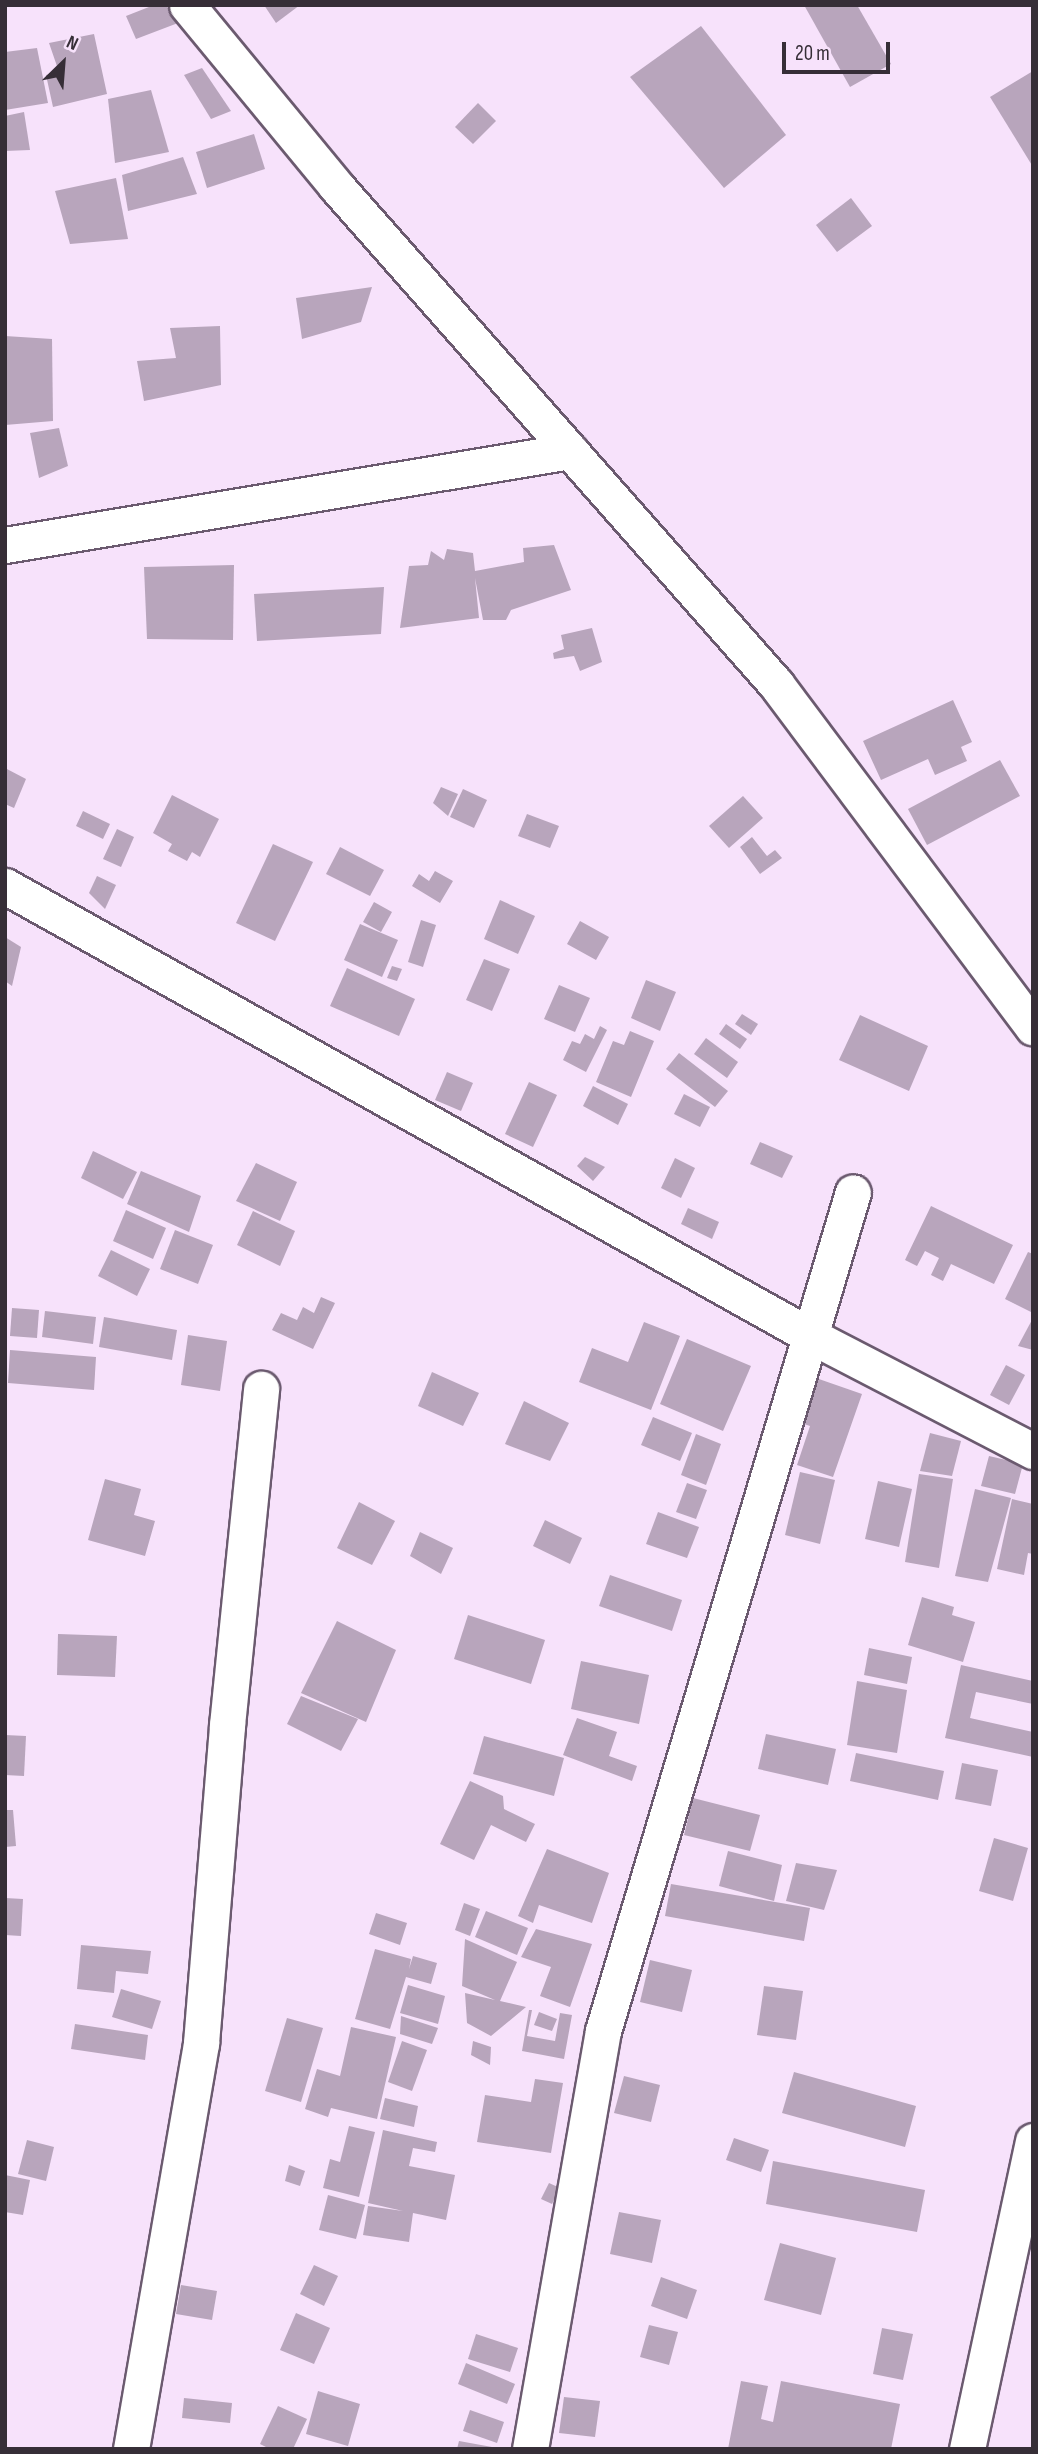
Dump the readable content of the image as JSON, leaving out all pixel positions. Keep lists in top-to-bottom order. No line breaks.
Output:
{"scale_bar":"20 m","north":"top right"}
